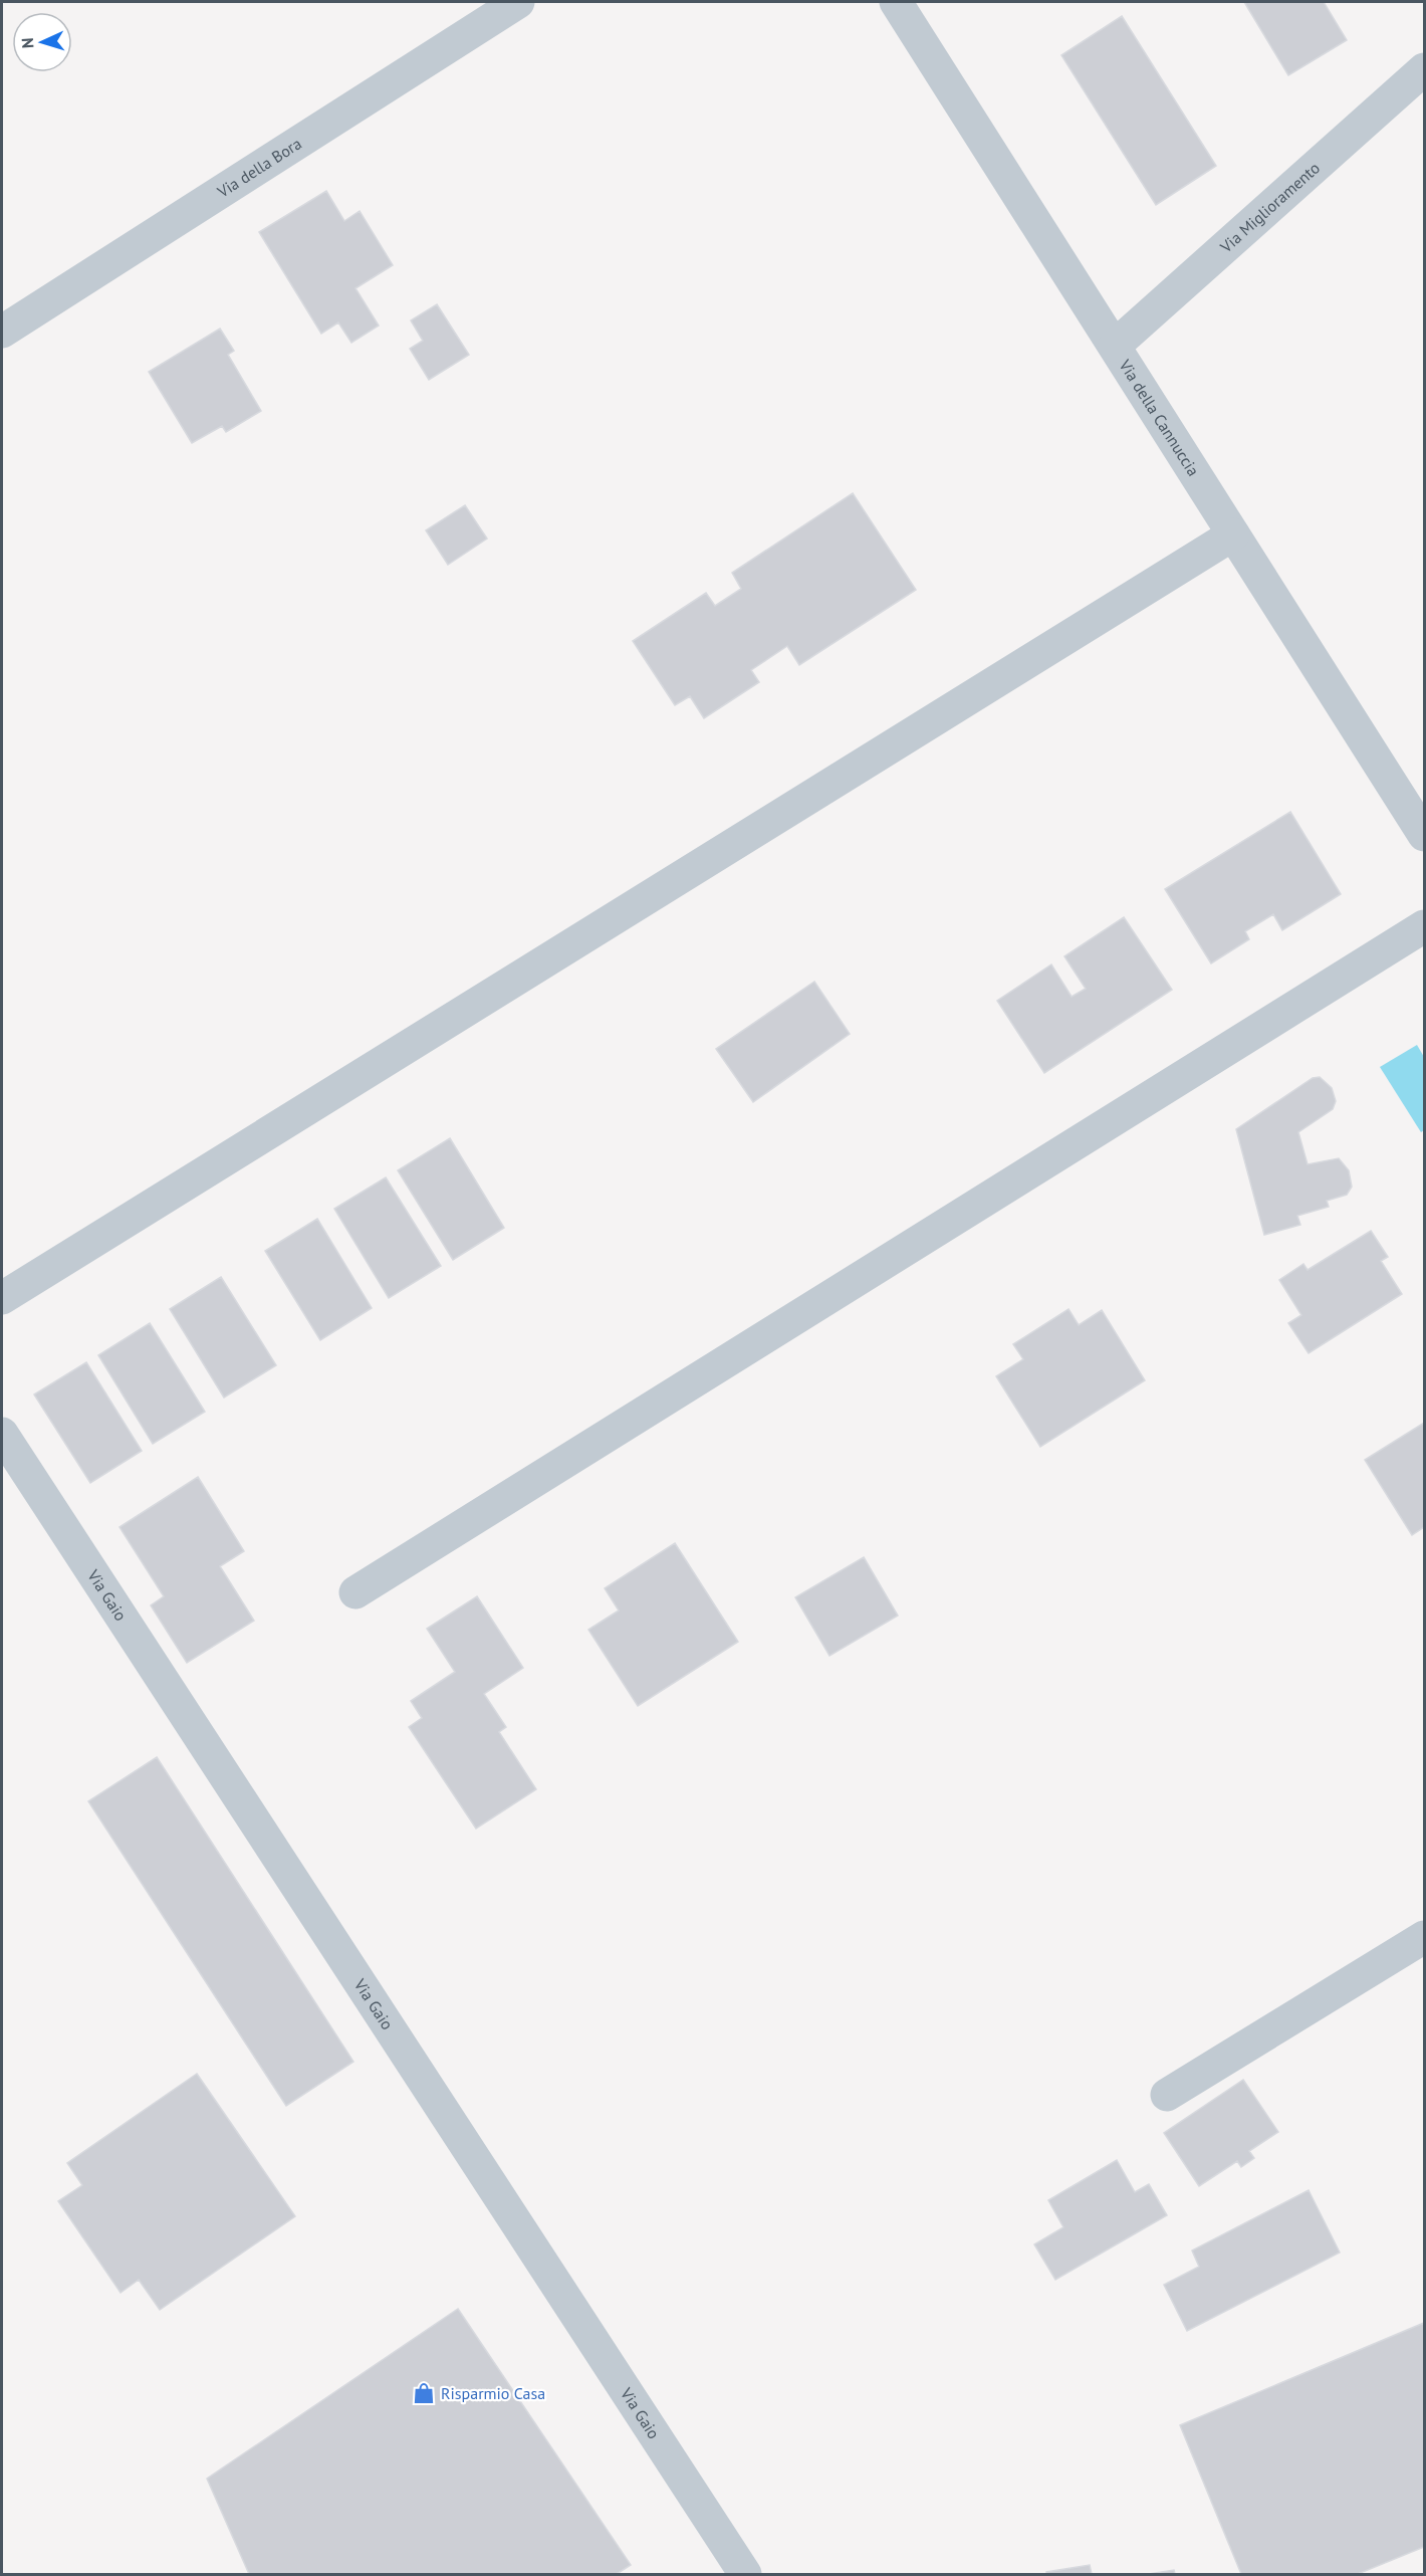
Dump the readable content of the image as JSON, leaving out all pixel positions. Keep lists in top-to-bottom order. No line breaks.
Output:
{"streets":{"street":["Via della Bora","Via Miglioramento","Via della Cannuccia","Via Gaio"]},"crossings":[["Via Miglioramento","Via della Cannuccia"]],"places":{"shop":["Risparmio Casa"]},"north":"left"}
